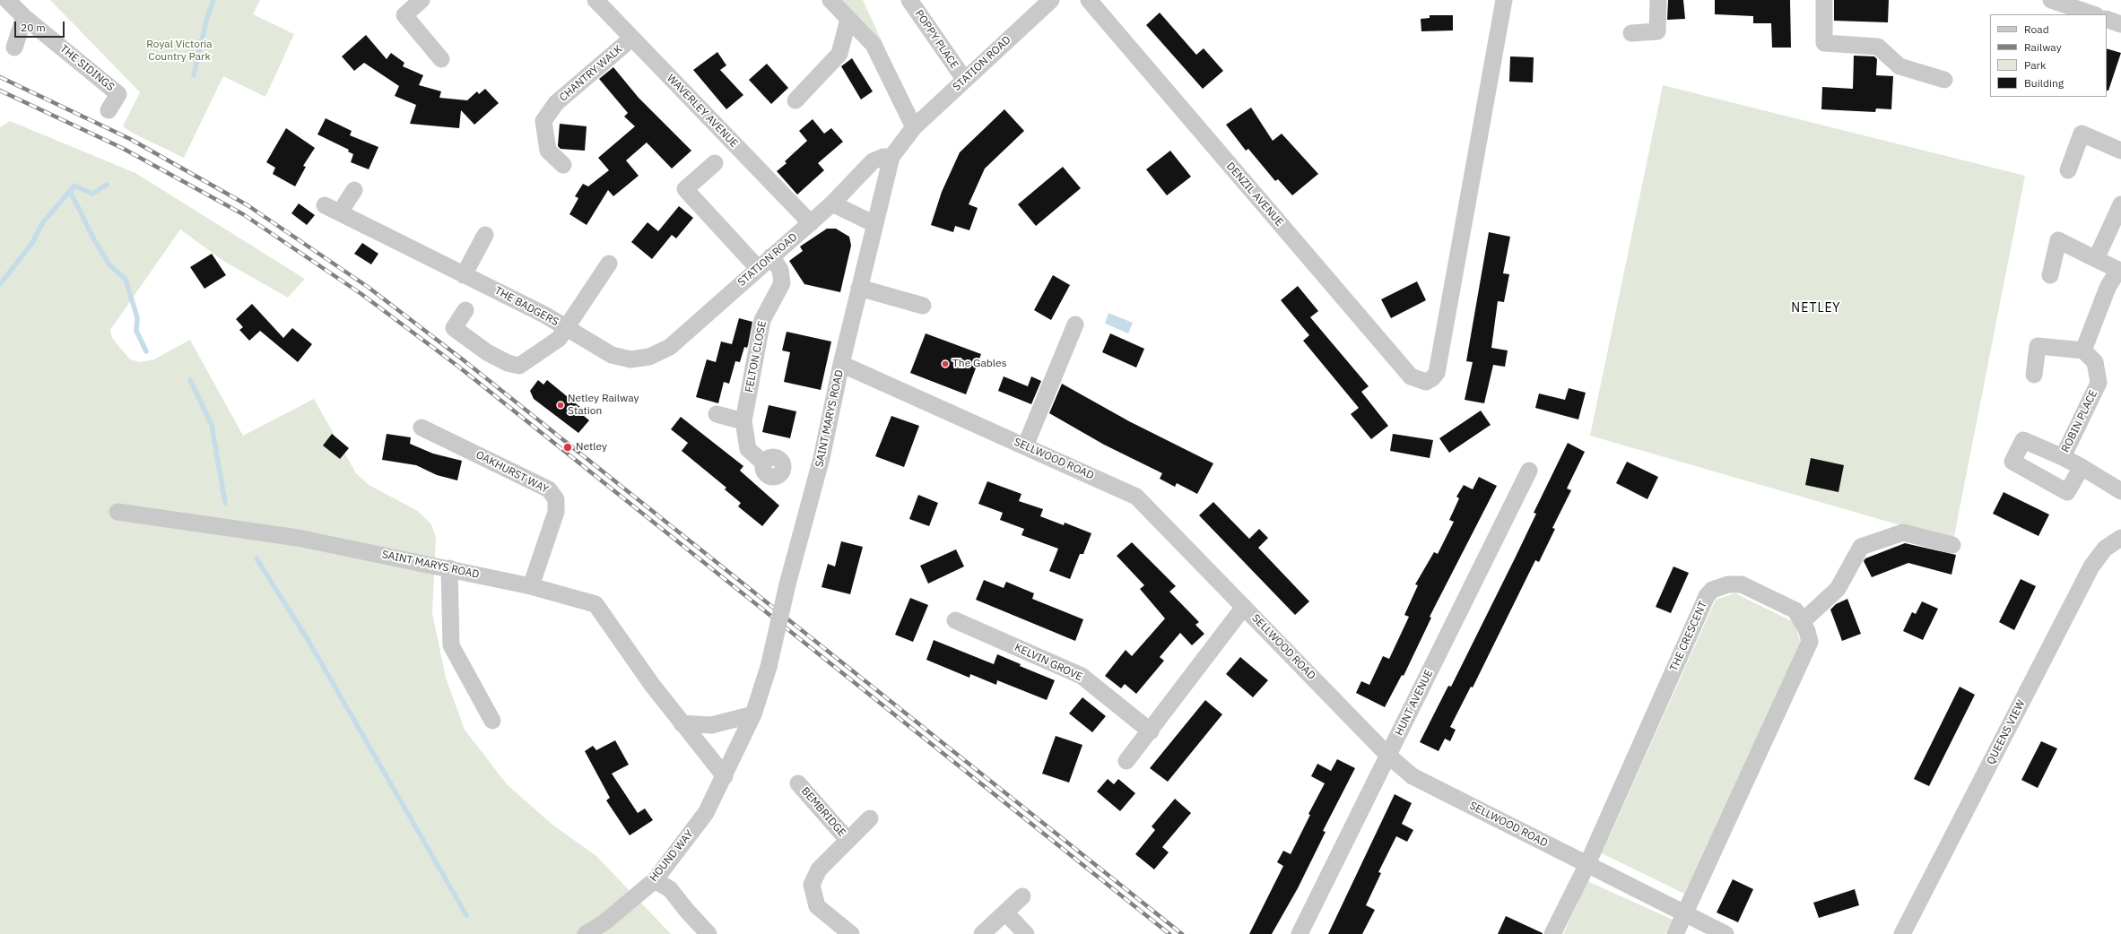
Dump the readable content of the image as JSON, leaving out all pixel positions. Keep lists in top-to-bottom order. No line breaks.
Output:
{"streets":{"street":["POPPY PLACE","STATION ROAD","THE SIDINGS","CHANTRY WALK","WAVERLEY AVENUE","DENZIL AVENUE","THE BADGERS","FELTON CLOSE","SAINT MARYS ROAD","ROBIN PLACE","SELLWOOD ROAD","OAKHURST WAY","THE CRESCENT","KELVIN GROVE","HUNT AVENUE","QUEENS VIEW","BEMBRIDGE","HOUND WAY"]},"crossings":[["POPPY PLACE","STATION ROAD"],["STATION ROAD","WAVERLEY AVENUE"],["STATION ROAD","THE BADGERS"],["STATION ROAD","FELTON CLOSE"],["STATION ROAD","SAINT MARYS ROAD"],["CHANTRY WALK","WAVERLEY AVENUE"],["SAINT MARYS ROAD","SELLWOOD ROAD"],["SAINT MARYS ROAD","OAKHURST WAY"],["SAINT MARYS ROAD","HOUND WAY"],["SELLWOOD ROAD","THE CRESCENT"],["SELLWOOD ROAD","HUNT AVENUE"]],"districts":["NETLEY"],"parks":["Royal Victoria Country Park"],"places":["The Gables","Netley Railway Station","Netley"],"legend":["Road","Railway","Park","Building"],"scale_bar":"20 m"}
